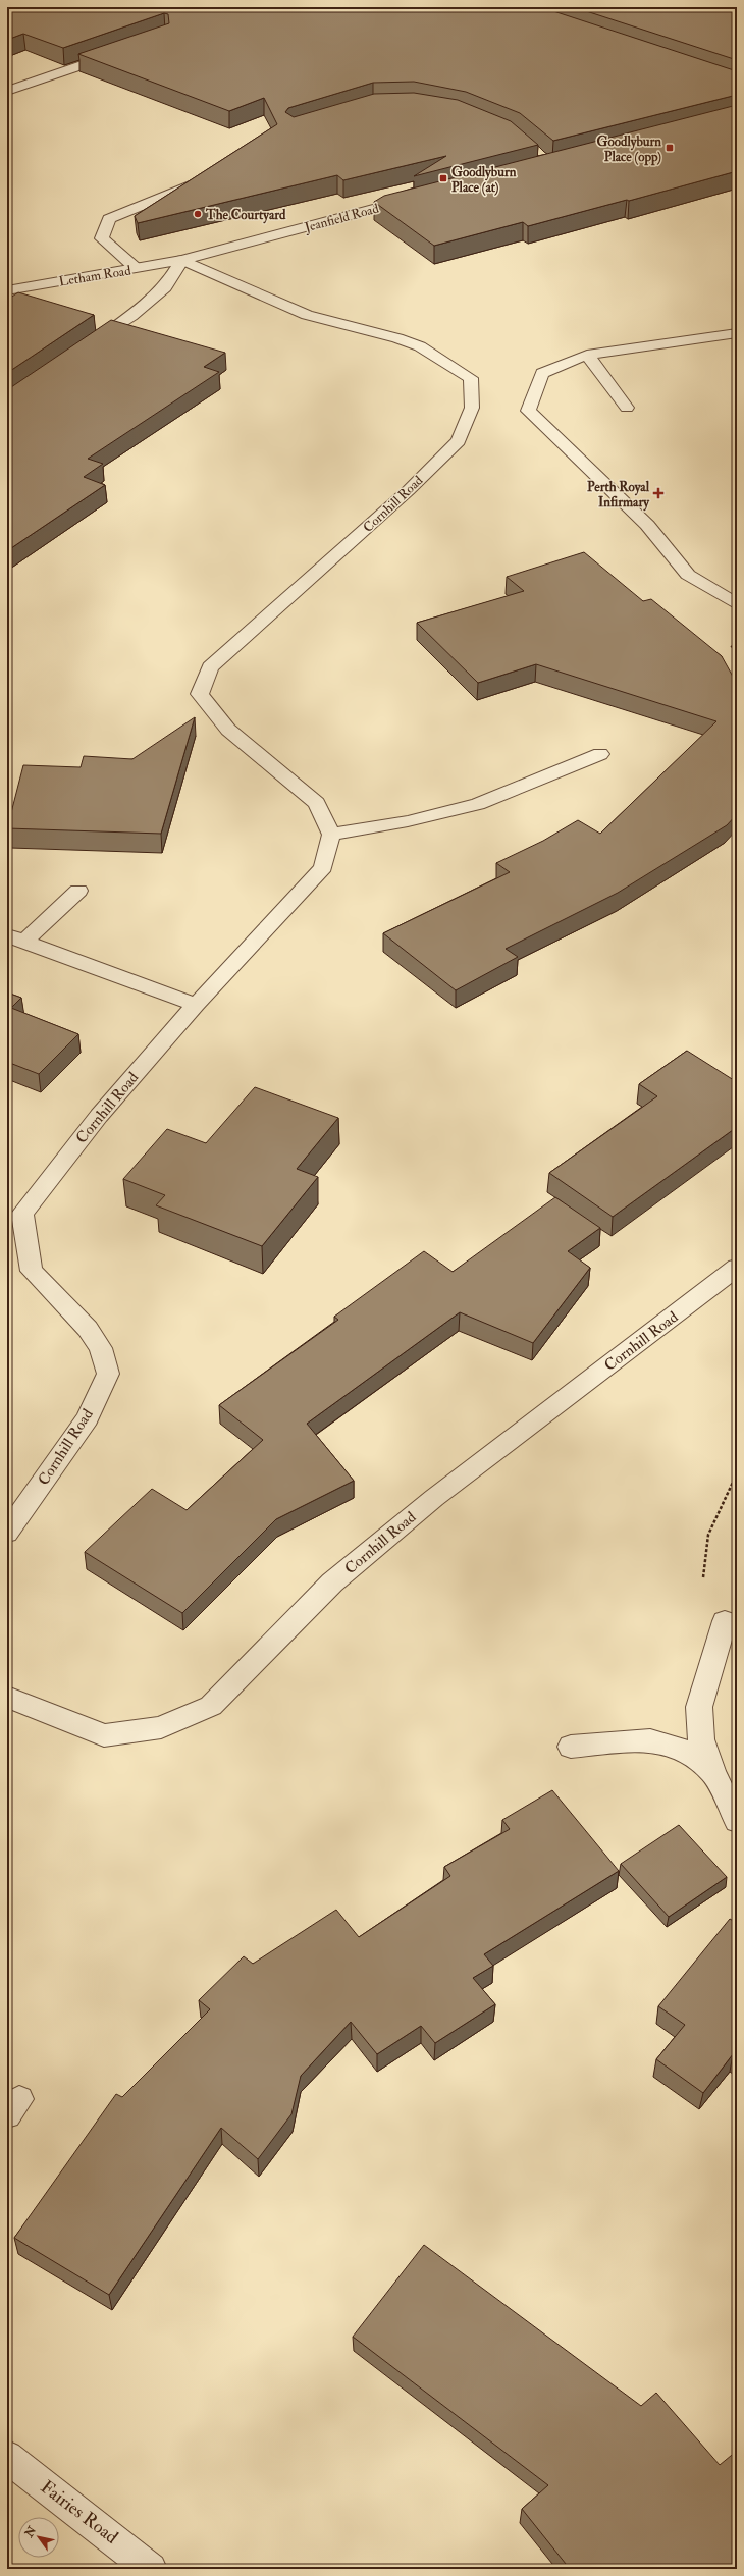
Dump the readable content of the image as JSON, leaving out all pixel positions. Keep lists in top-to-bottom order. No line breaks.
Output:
{"streets":{"street":["Jeanfield Road","Letham Road","Cornhill Road","Fairies Road"]},"crossings":[["Jeanfield Road","Letham Road"],["Jeanfield Road","Cornhill Road"],["Letham Road","Cornhill Road"]],"places":{"transit":["Goodlyburn Place (opp)","Goodlyburn Place (at)"],"other":["The Courtyard"],"health":["Perth Royal Infirmary"]},"north":"top left"}
